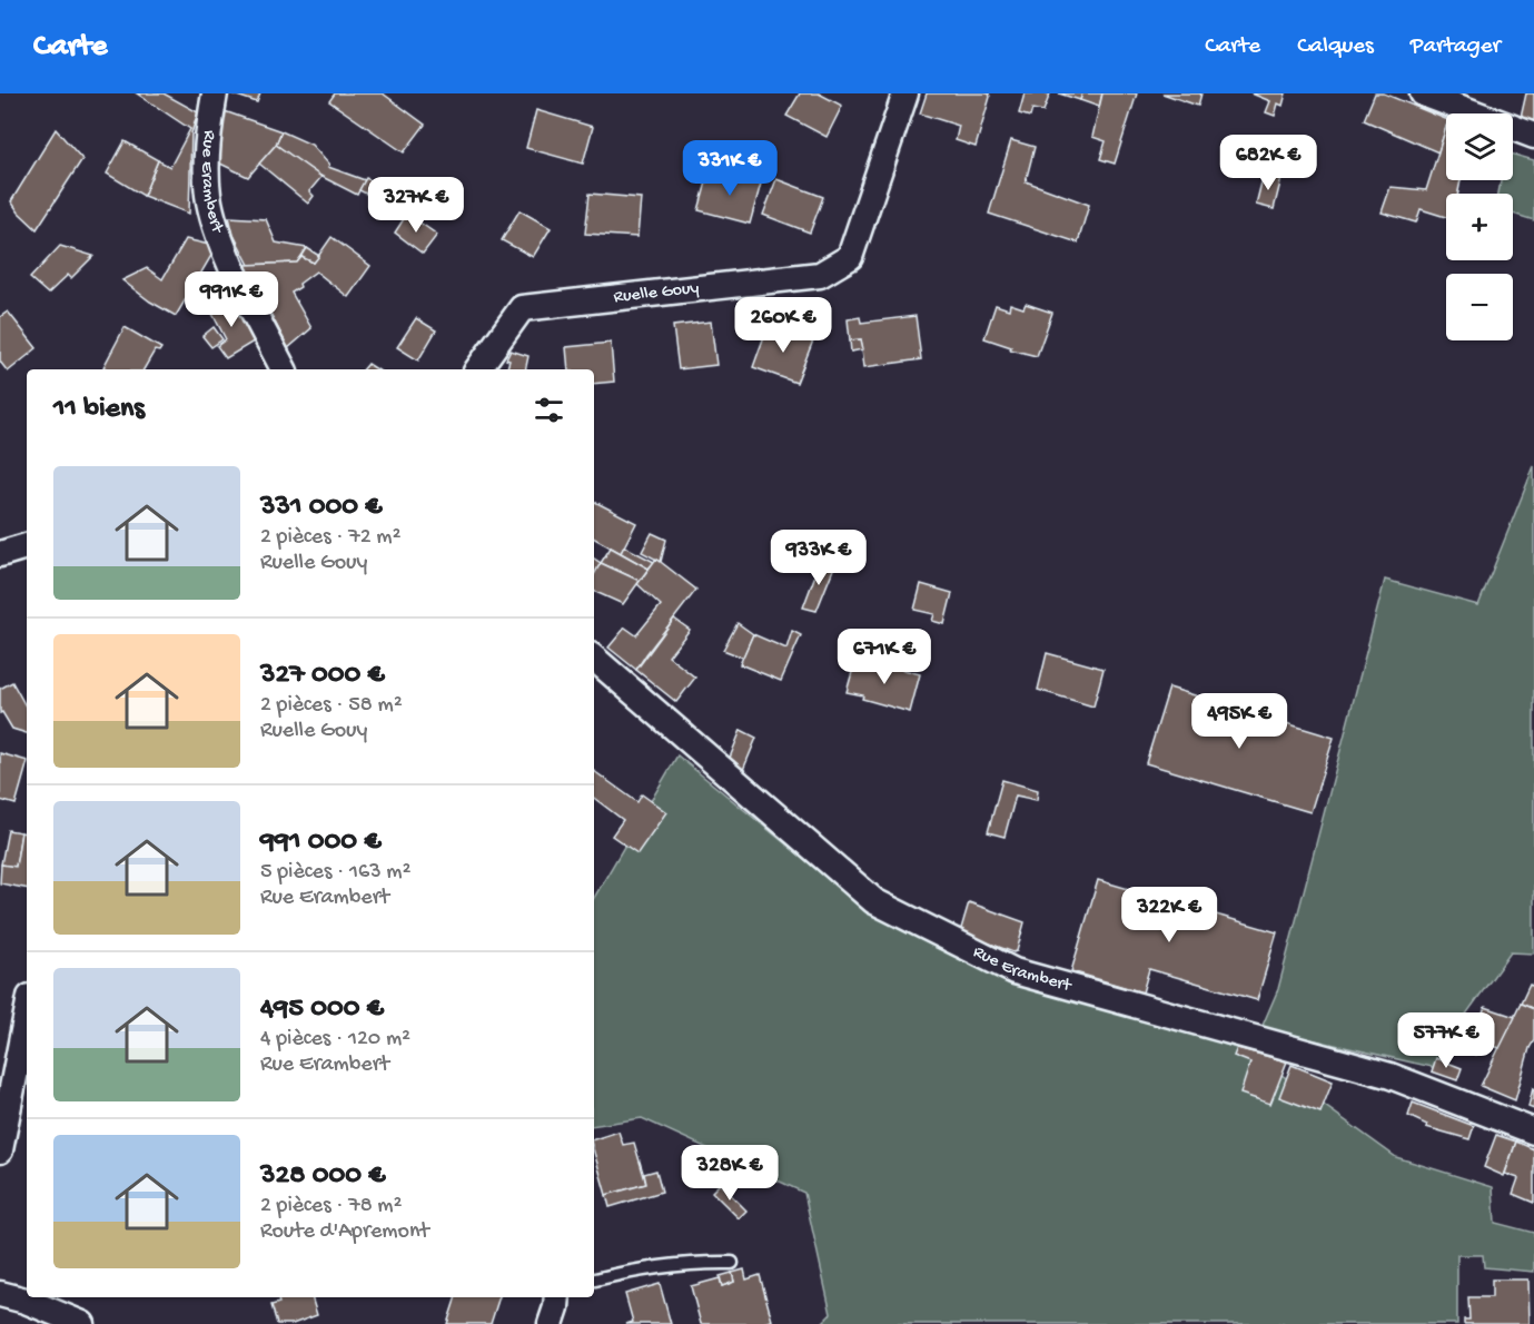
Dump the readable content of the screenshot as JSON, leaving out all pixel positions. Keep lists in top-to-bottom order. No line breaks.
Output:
{"streets":{"street":["Rue Erambert","Ruelle Gouy"]},"page":{"header":"Carte","nav":["Carte","Calques","Partager"],"map_buttons":["+","−"],"price":["682K €","331K €","327K €","991K €","260K €","933K €","671K €","495K €","322K €","577K €","328K €"],"heading":"11 biens","list":[{"name":"331 000 €","note":"2 pièces · 72 m² · Ruelle Gouy"},{"name":"327 000 €","note":"2 pièces · 58 m² · Ruelle Gouy"},{"name":"991 000 €","note":"5 pièces · 163 m² · Rue Erambert"},{"name":"495 000 €","note":"4 pièces · 120 m² · Rue Erambert"},{"name":"328 000 €","note":"2 pièces · 78 m² · Route d'Apremont"}]}}
